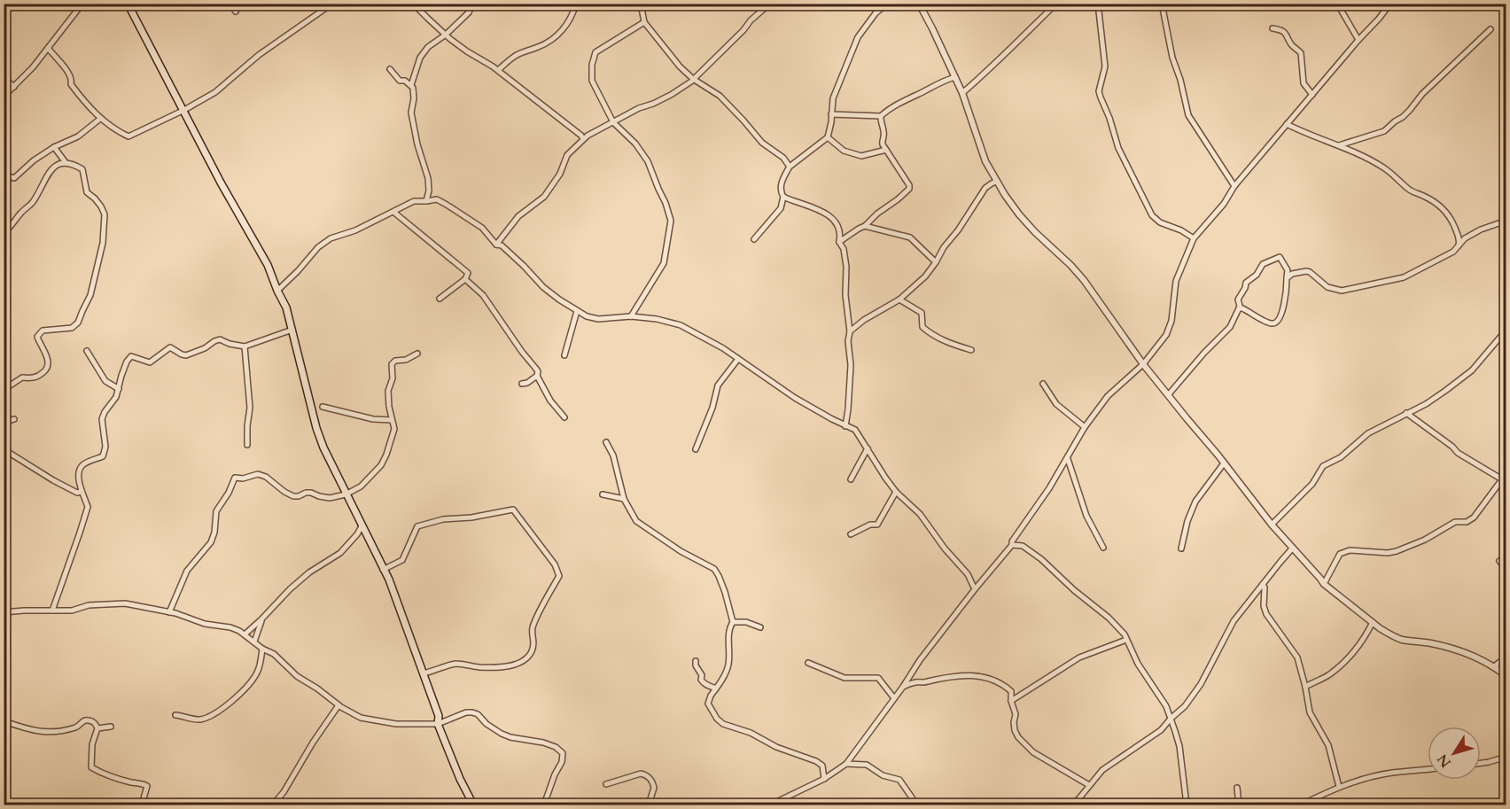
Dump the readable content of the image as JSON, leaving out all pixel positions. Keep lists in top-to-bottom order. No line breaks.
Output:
{"north":"bottom left"}
